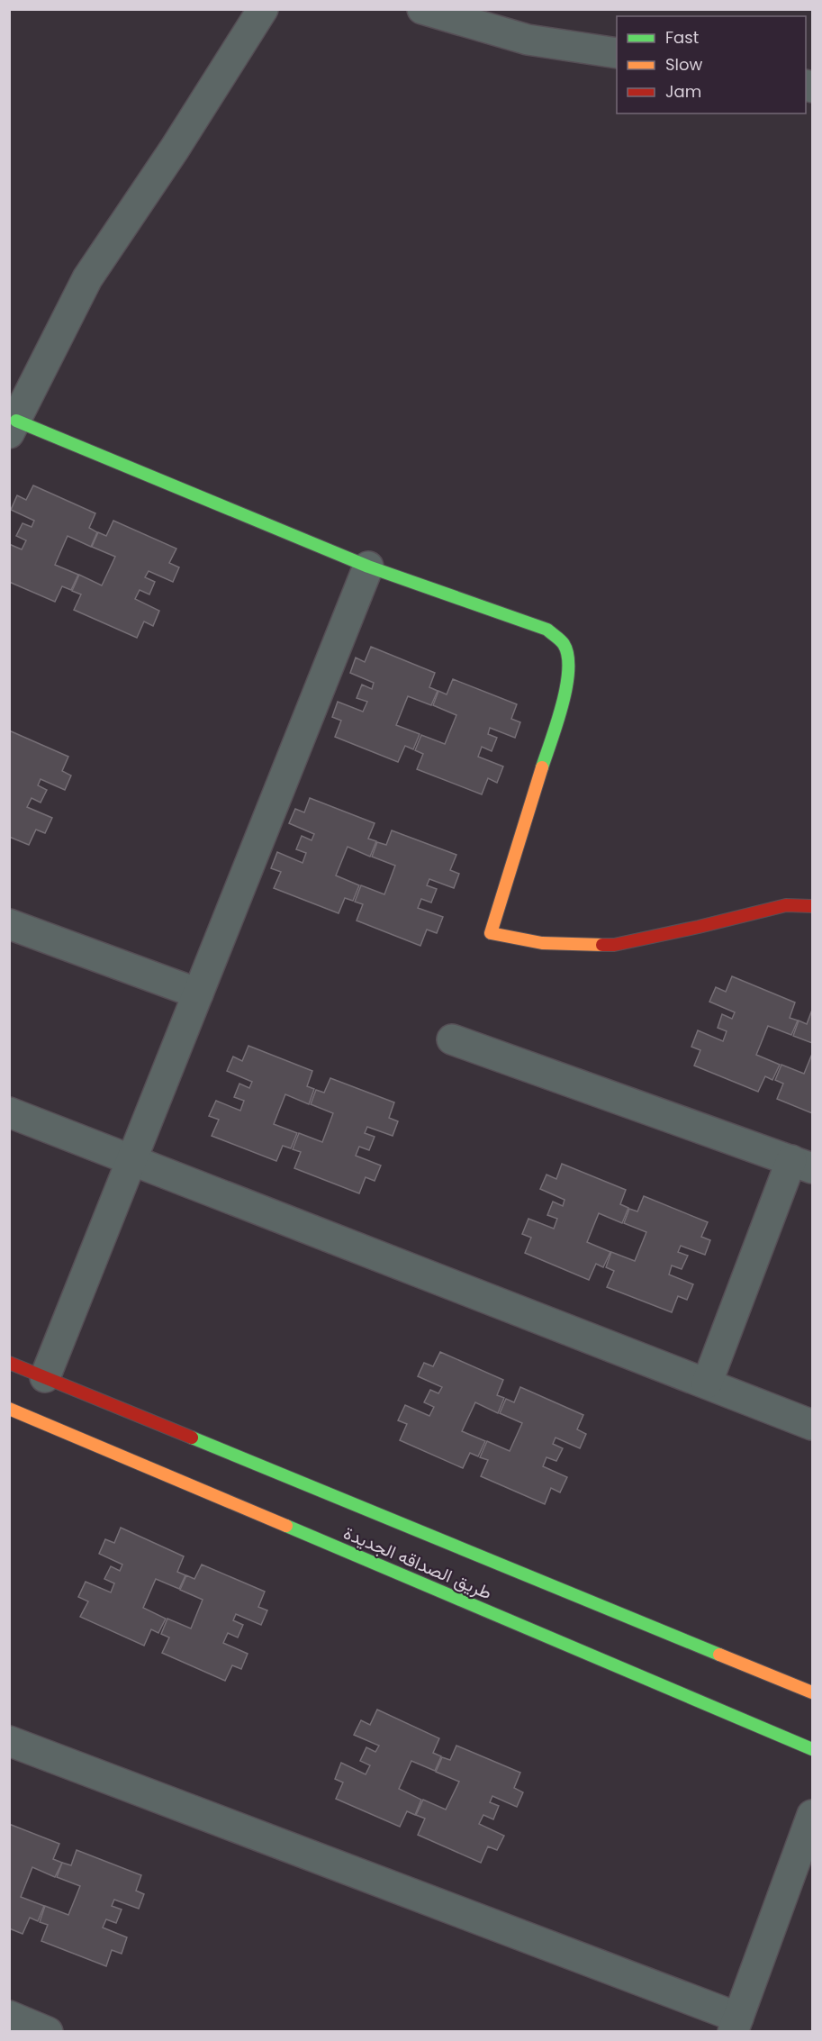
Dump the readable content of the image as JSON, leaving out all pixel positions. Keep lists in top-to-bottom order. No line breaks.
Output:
{"streets":{"street":["طريق الصداقه الجديدة"]},"legend":["Fast","Slow","Jam"]}
